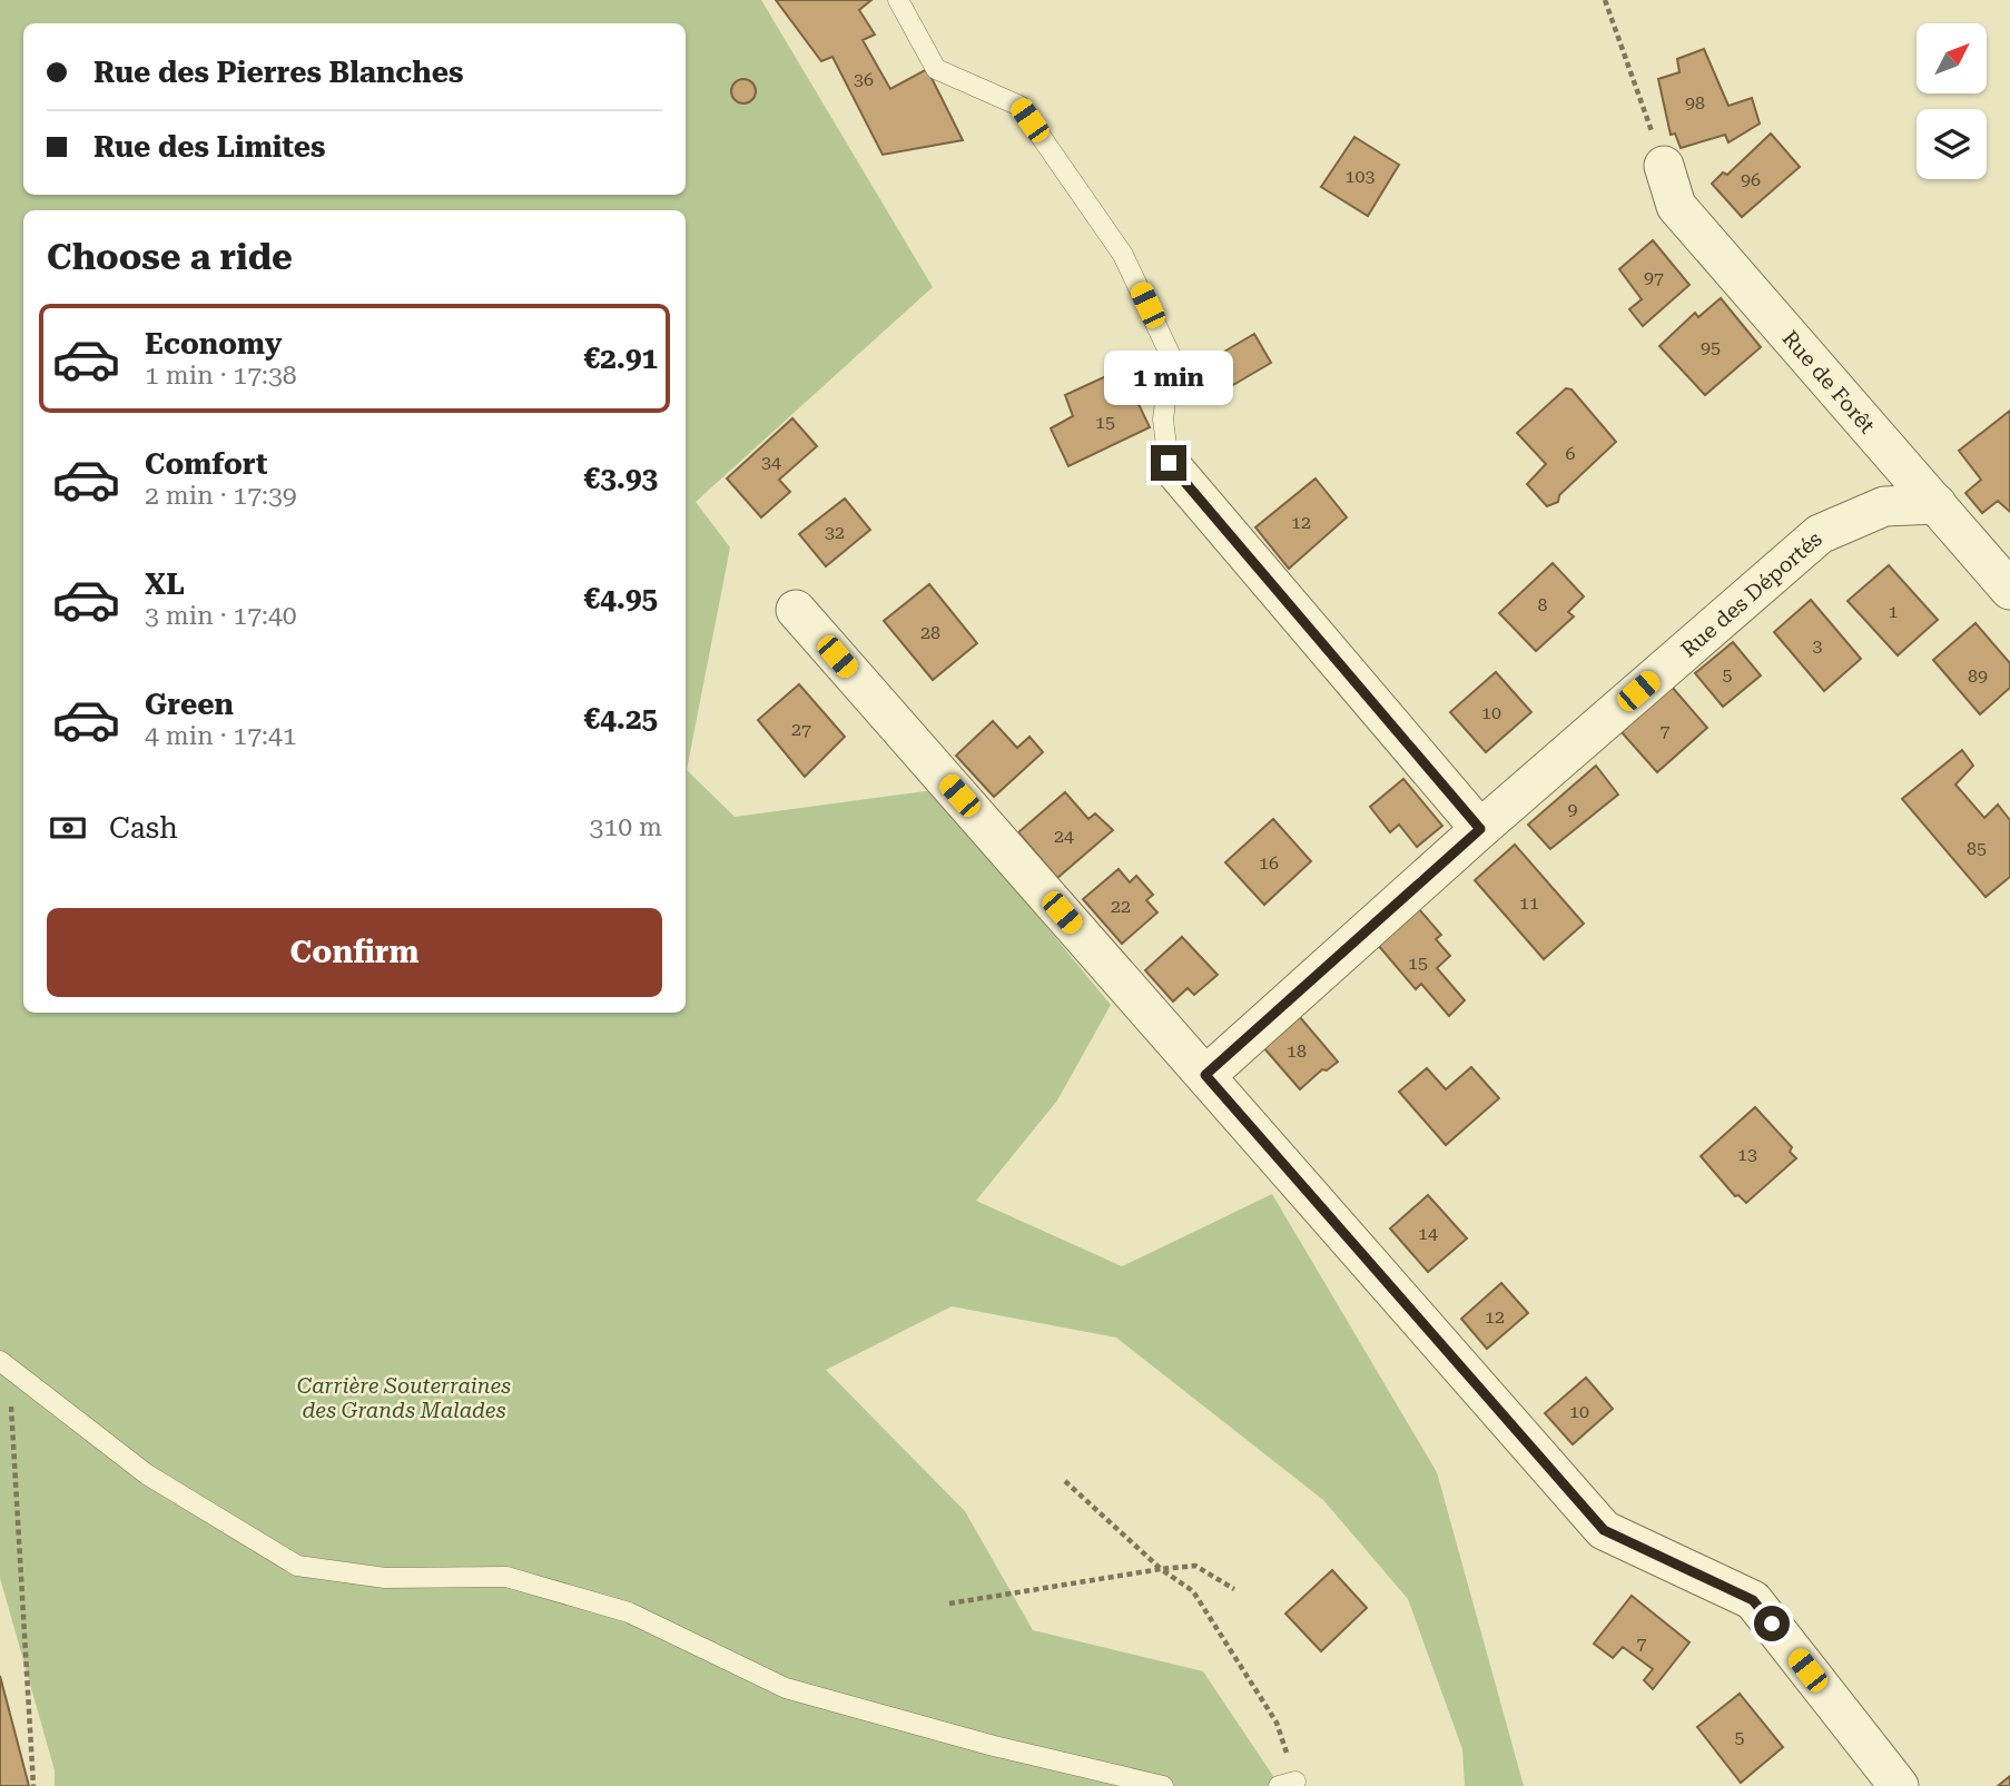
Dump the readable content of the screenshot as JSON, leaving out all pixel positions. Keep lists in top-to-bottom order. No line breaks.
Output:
{"streets":{"street":["Rue de Forêt","Rue des Déportés"]},"crossings":[["Rue de Forêt","Rue des Déportés"]],"parks":["Carrière Souterraines des Grands Malades"],"house_numbers":["36","98","103","96","97","95","15","6","34","12","32","8","1","28","3","5","89","10","27","7","9","24","85","16","11","22","15","18","13","14","12","10","7","5"],"north":"top right","page":{"banner":["Rue des Pierres Blanches","Rue des Limites"],"heading":"Choose a ride","list":[{"name":"Economy","note":"1 min · 17:38","value":"€2.91"},{"name":"Comfort","note":"2 min · 17:39","value":"€3.93"},{"name":"XL","note":"3 min · 17:40","value":"€4.95"},{"name":"Green","note":"4 min · 17:41","value":"€4.25"}],"bubble":"1 min","pay":["Cash","310 m"],"buttons":"Confirm"}}
